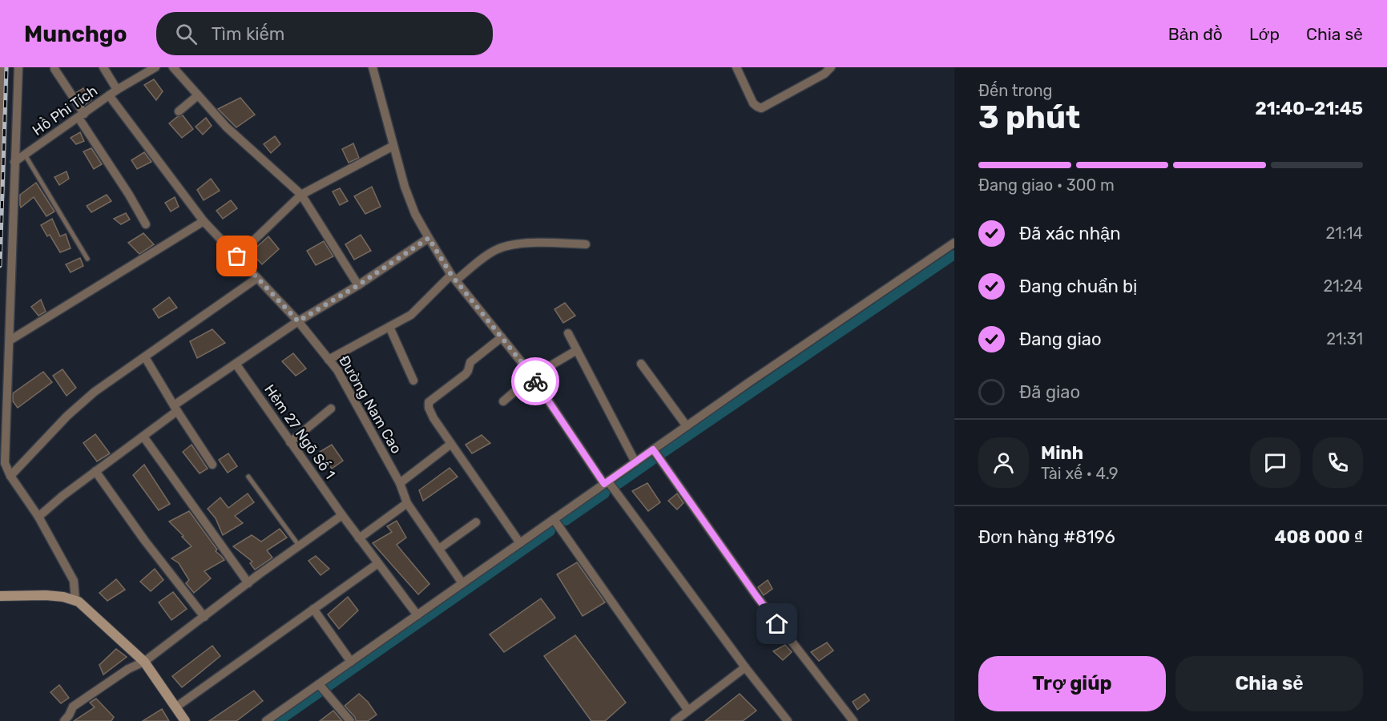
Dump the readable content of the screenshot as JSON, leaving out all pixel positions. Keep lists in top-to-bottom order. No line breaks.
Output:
{"streets":{"street":["Hồ Phi Tích","Đường Nam Cao","Hẻm 27 Ngõ Số 1"]},"crossings":[["Hồ Phi Tích","Đường Nam Cao"]],"page":{"header":"Munchgo","search":"Tìm kiếm","nav":["Bản đồ","Lớp","Chia sẻ"],"heading":["3 phút","Đến trong","21:40–21:45"],"panel":["Minh","Tài xế · 4.9","Đơn hàng #8196","408 000 ₫"],"bar":"Đang giao · 300 m","list":[["Đã xác nhận","21:14"],["Đang chuẩn bị","21:24"],["Đang giao","21:31"],"Đã giao"],"buttons":["Trợ giúp","Chia sẻ"]}}
